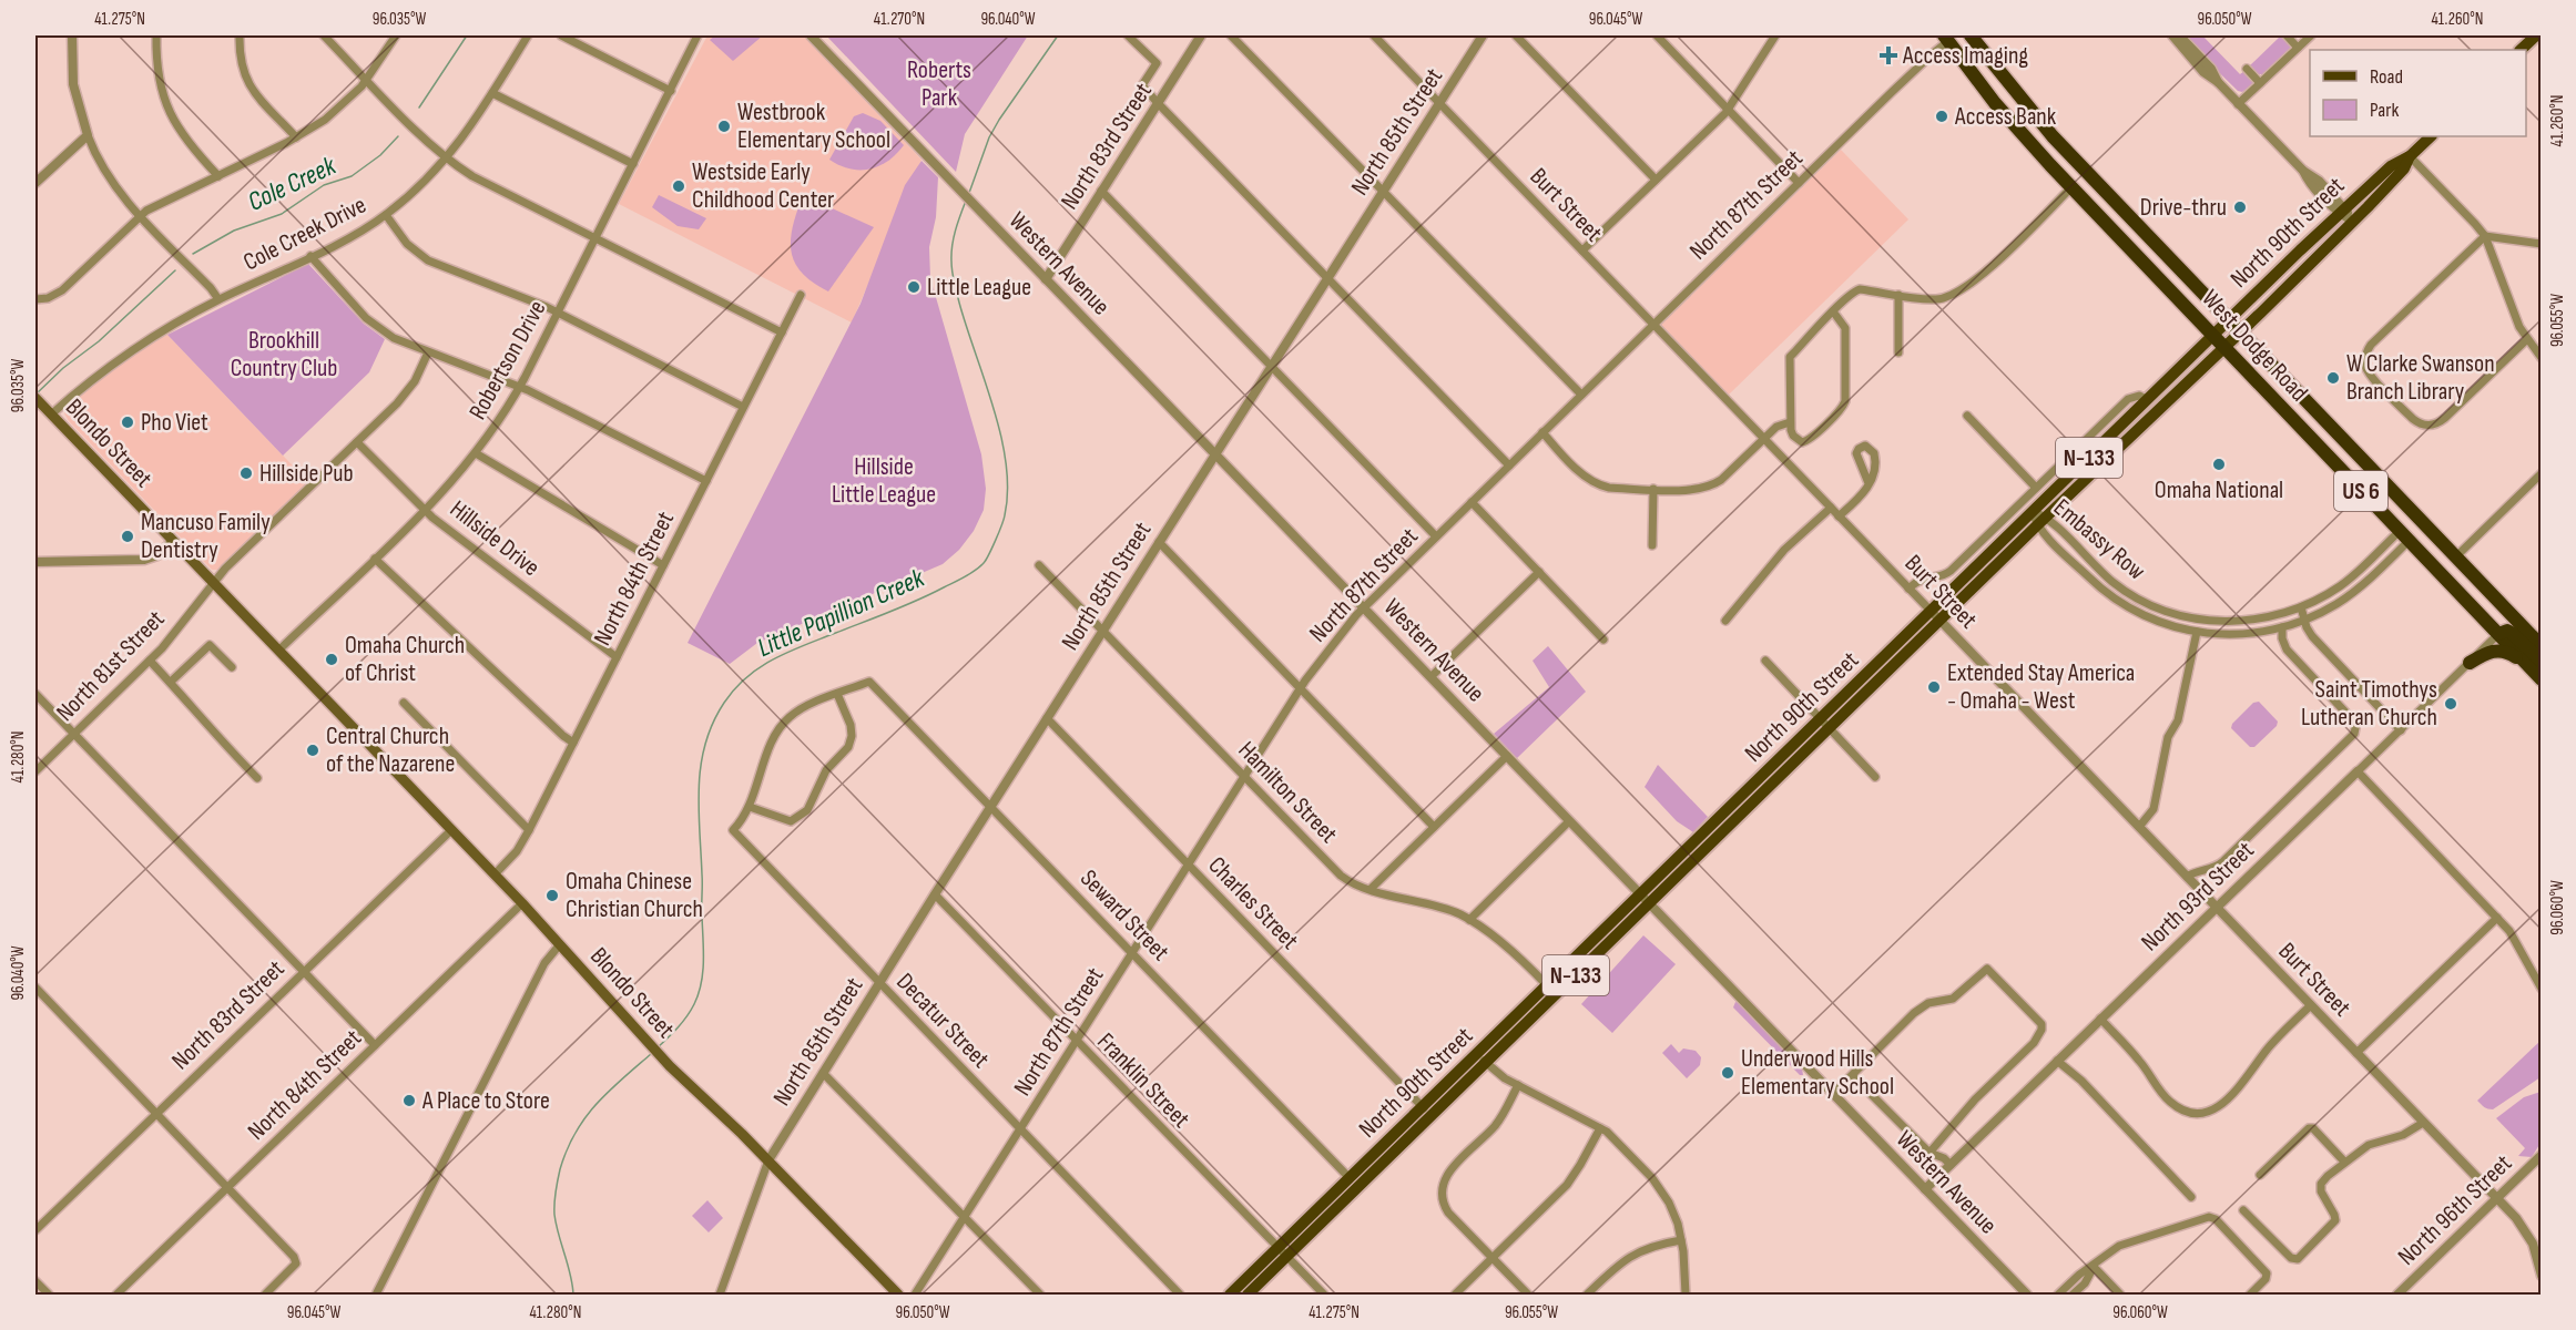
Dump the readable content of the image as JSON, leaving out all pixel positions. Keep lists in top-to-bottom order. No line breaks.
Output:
{"streets":{"highway":["West Dodge Road","US 6"],"main road":["North 90th Street","Blondo Street","N-133"],"street":["North 85th Street","North 83rd Street","Burt Street","North 87th Street","Cole Creek Drive","Western Avenue","Robertson Drive","Hillside Drive","Embassy Row","North 84th Street","North 81st Street","Hamilton Street","North 93rd Street","Charles Street","Seward Street","Decatur Street","Franklin Street","North 96th Street"]},"crossings":[["North 85th Street","Burt Street"],["North 85th Street","Western Avenue"],["North 85th Street","Blondo Street"],["North 85th Street","Hamilton Street"],["North 85th Street","Charles Street"],["North 85th Street","Seward Street"],["North 85th Street","Decatur Street"],["North 85th Street","Franklin Street"],["North 83rd Street","Western Avenue"],["North 83rd Street","Blondo Street"],["Burt Street","North 87th Street"],["Burt Street","North 90th Street"],["Burt Street","North 93rd Street"],["Burt Street","North 96th Street"],["North 87th Street","Western Avenue"],["North 87th Street","West Dodge Road"],["North 87th Street","Hamilton Street"],["North 87th Street","Charles Street"],["North 87th Street","Seward Street"],["North 87th Street","Decatur Street"],["North 87th Street","Franklin Street"],["North 90th Street","Western Avenue"],["North 90th Street","West Dodge Road"],["North 90th Street","Embassy Row"],["North 90th Street","Hamilton Street"],["North 90th Street","Charles Street"],["North 90th Street","Seward Street"],["North 90th Street","Franklin Street"],["Cole Creek Drive","Blondo Street"],["Western Avenue","North 93rd Street"],["West Dodge Road","Embassy Row"],["West Dodge Road","North 93rd Street"],["Robertson Drive","Blondo Street"],["Robertson Drive","Hillside Drive"],["Blondo Street","North 84th Street"],["Blondo Street","North 81st Street"],["Hillside Drive","North 84th Street"],["Hillside Drive","North 81st Street"]],"water":["Cole Creek","Little Papillion Creek"],"parks":["Roberts Park","Brookhill Country Club","Hillside Little League"],"places":{"health":["Access Imaging"],"other":["Access Bank","Westbrook Elementary School","Westside Early Childhood Center","Drive-thru","Little League","W Clarke Swanson Branch Library","Pho Viet","Omaha National","Hillside Pub","Mancuso Family Dentistry","Omaha Church of Christ","Extended Stay America - Omaha - West","Saint Timothys Lutheran Church","Central Church of the Nazarene","Omaha Chinese Christian Church","Underwood Hills Elementary School","A Place to Store"]},"legend":["Road","Park"],"coordinates":["41.275°N","96.035°W","41.270°N","96.040°W","96.045°W","96.050°W","41.260°N","96.055°W","41.280°N","96.060°W"]}
